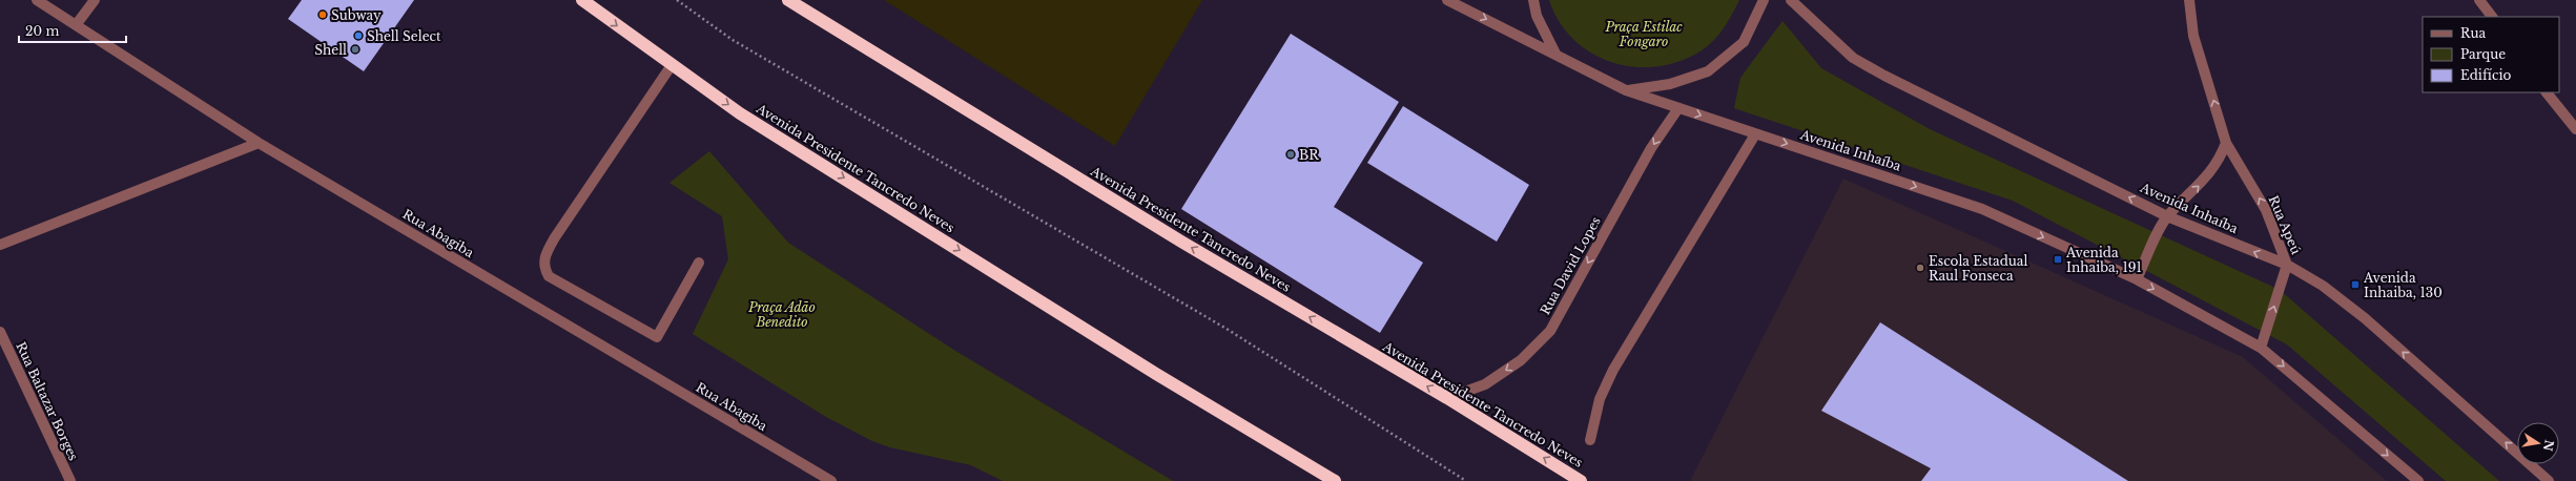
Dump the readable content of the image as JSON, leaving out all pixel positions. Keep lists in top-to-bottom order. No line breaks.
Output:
{"streets":{"highway":["Avenida Presidente Tancredo Neves"],"street":["Avenida Inhaíba","Rua Apeú","Rua Abagiba","Rua David Lopes","Rua Baltazar Borges"]},"crossings":[["Avenida Inhaíba","Rua Apeú"],["Avenida Inhaíba","Rua David Lopes"],["Avenida Presidente Tancredo Neves","Rua David Lopes"]],"one_way":["Rua Apeú"],"parks":["Praça Estilac Fongaro","Praça Adão Benedito"],"places":{"other":["Subway","Shell Select","Shell","BR","Escola Estadual Raul Fonseca"],"transit":["Avenida Inhaiba, 191","Avenida Inhaiba, 130"]},"legend":["Rua","Parque","Edifício"],"scale_bar":"20 m","north":"right"}
